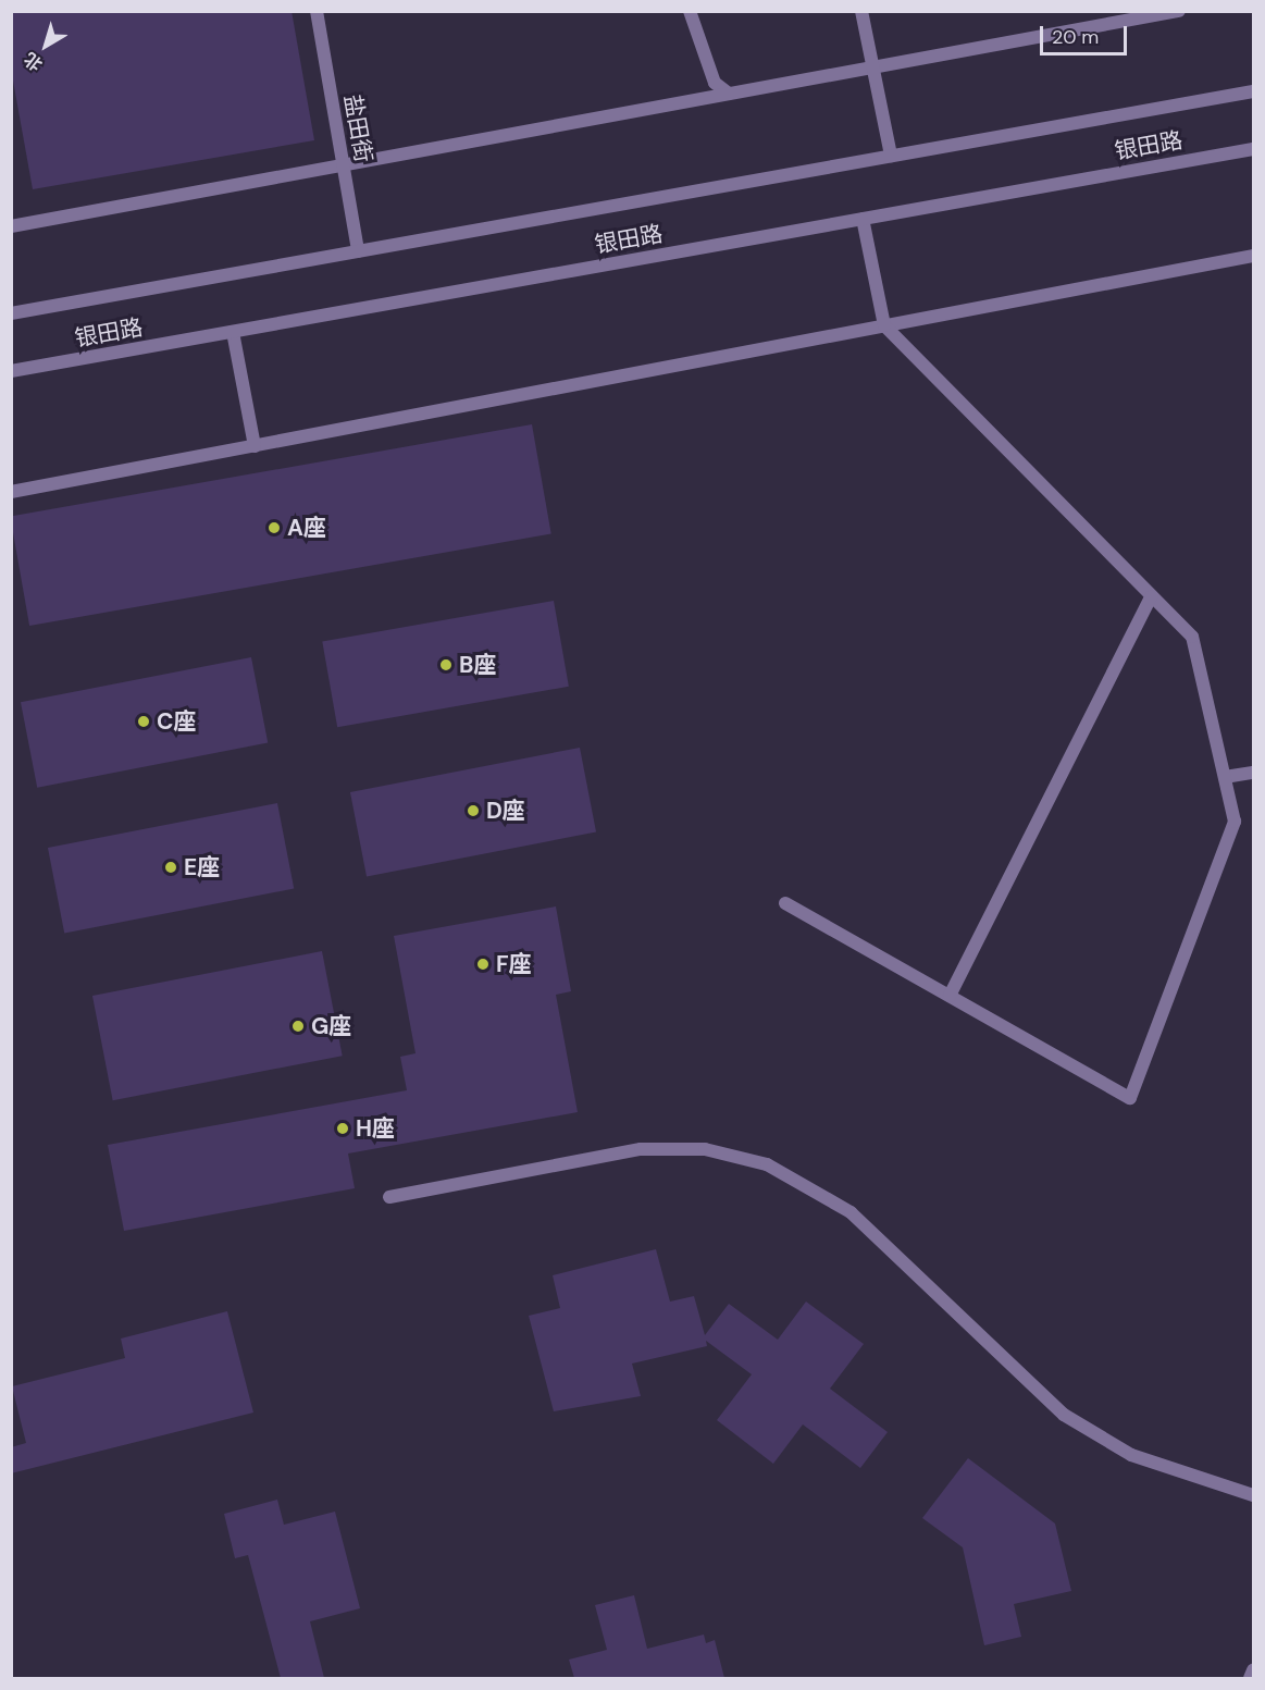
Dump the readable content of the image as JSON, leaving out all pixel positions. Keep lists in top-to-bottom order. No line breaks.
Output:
{"streets":{"street":["盐田街","银田路"]},"crossings":[["盐田街","银田路"]],"places":["A座","B座","C座","D座","E座","F座","G座","H座"],"scale_bar":"20 m","north":"bottom left"}
